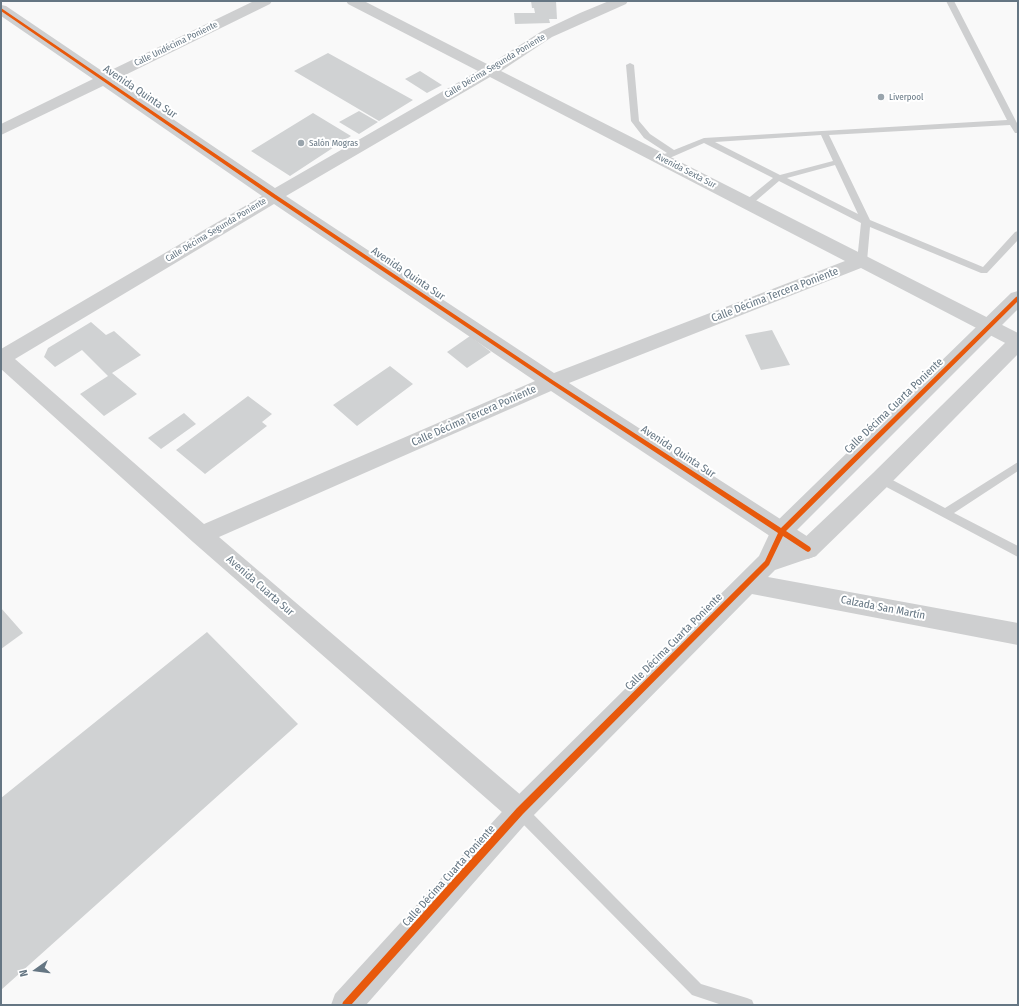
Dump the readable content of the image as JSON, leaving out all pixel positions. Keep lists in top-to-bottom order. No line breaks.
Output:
{"streets":{"street":["Calle Undécima Poniente","Calle Décima Segunda Poniente","Avenida Quinta Sur","Avenida Sexta Sur","Calle Décima Tercera Poniente","Calle Décima Cuarta Poniente","Avenida Cuarta Sur","Calzada San Martín"]},"crossings":[["Calle Undécima Poniente","Avenida Quinta Sur"],["Calle Décima Segunda Poniente","Avenida Quinta Sur"],["Calle Décima Segunda Poniente","Avenida Sexta Sur"],["Calle Décima Segunda Poniente","Avenida Cuarta Sur"],["Avenida Quinta Sur","Calle Décima Tercera Poniente"],["Avenida Quinta Sur","Calle Décima Cuarta Poniente"],["Avenida Sexta Sur","Calle Décima Tercera Poniente"],["Avenida Sexta Sur","Calle Décima Cuarta Poniente"],["Calle Décima Tercera Poniente","Avenida Cuarta Sur"],["Calle Décima Cuarta Poniente","Avenida Cuarta Sur"],["Calle Décima Cuarta Poniente","Calzada San Martín"]],"places":["Liverpool","Salón Mogras"],"north":"left"}
